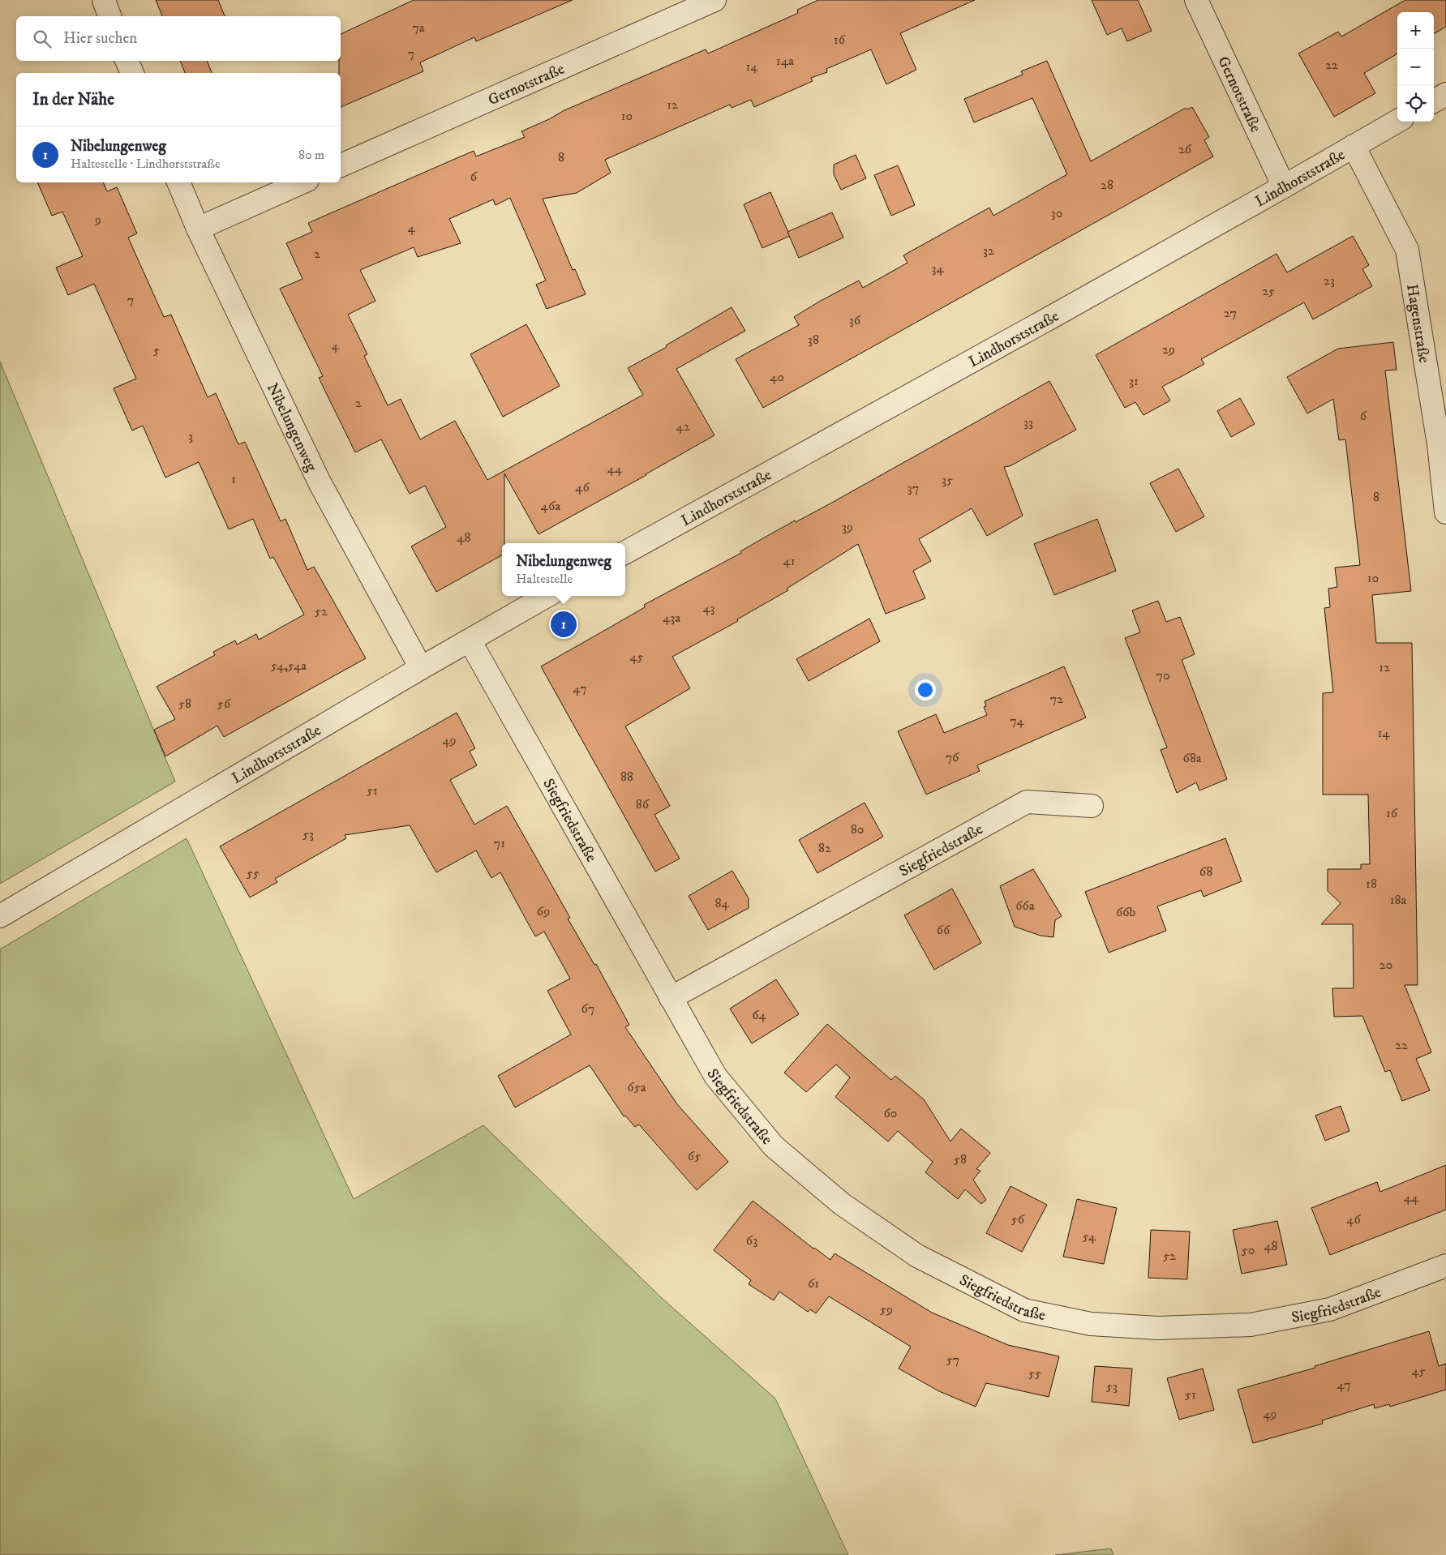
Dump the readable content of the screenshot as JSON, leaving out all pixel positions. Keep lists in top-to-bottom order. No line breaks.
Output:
{"streets":{"street":["Gernotstraße","Lindhorststraße","Hagenstraße","Nibelungenweg","Siegfriedstraße"]},"crossings":[["Gernotstraße","Lindhorststraße"],["Lindhorststraße","Hagenstraße"],["Lindhorststraße","Nibelungenweg"],["Lindhorststraße","Siegfriedstraße"]],"house_numbers":["7a","16","7","14a","22","14","12","10","26","8","6","28","30","9","4","32","2","34","23","25","7","27","36","38","4","29","5","40","31","2","6","33","42","3","44","1","35","46","37","8","46a","39","48","41","10","43","52","43a","45","54,54a","12","70","47","72","58","56","74","14","49","76","68a","88","51","86","16","80","53","71","82","68","55","18","18a","84","66a","69","66b","66","20","67","64","22","65a","60","65","58","44","56","46","54","63","48","50","52","61","59","57","45","55","47","53","51","49"],"page":{"map_buttons":["+","−"],"search":"Hier suchen","heading":"In der Nähe","list":[{"mark":"1","name":"Nibelungenweg","note":"Haltestelle · Lindhorststraße","value":"80 m"}],"popup":["Nibelungenweg","Haltestelle"],"pins":"1"}}
